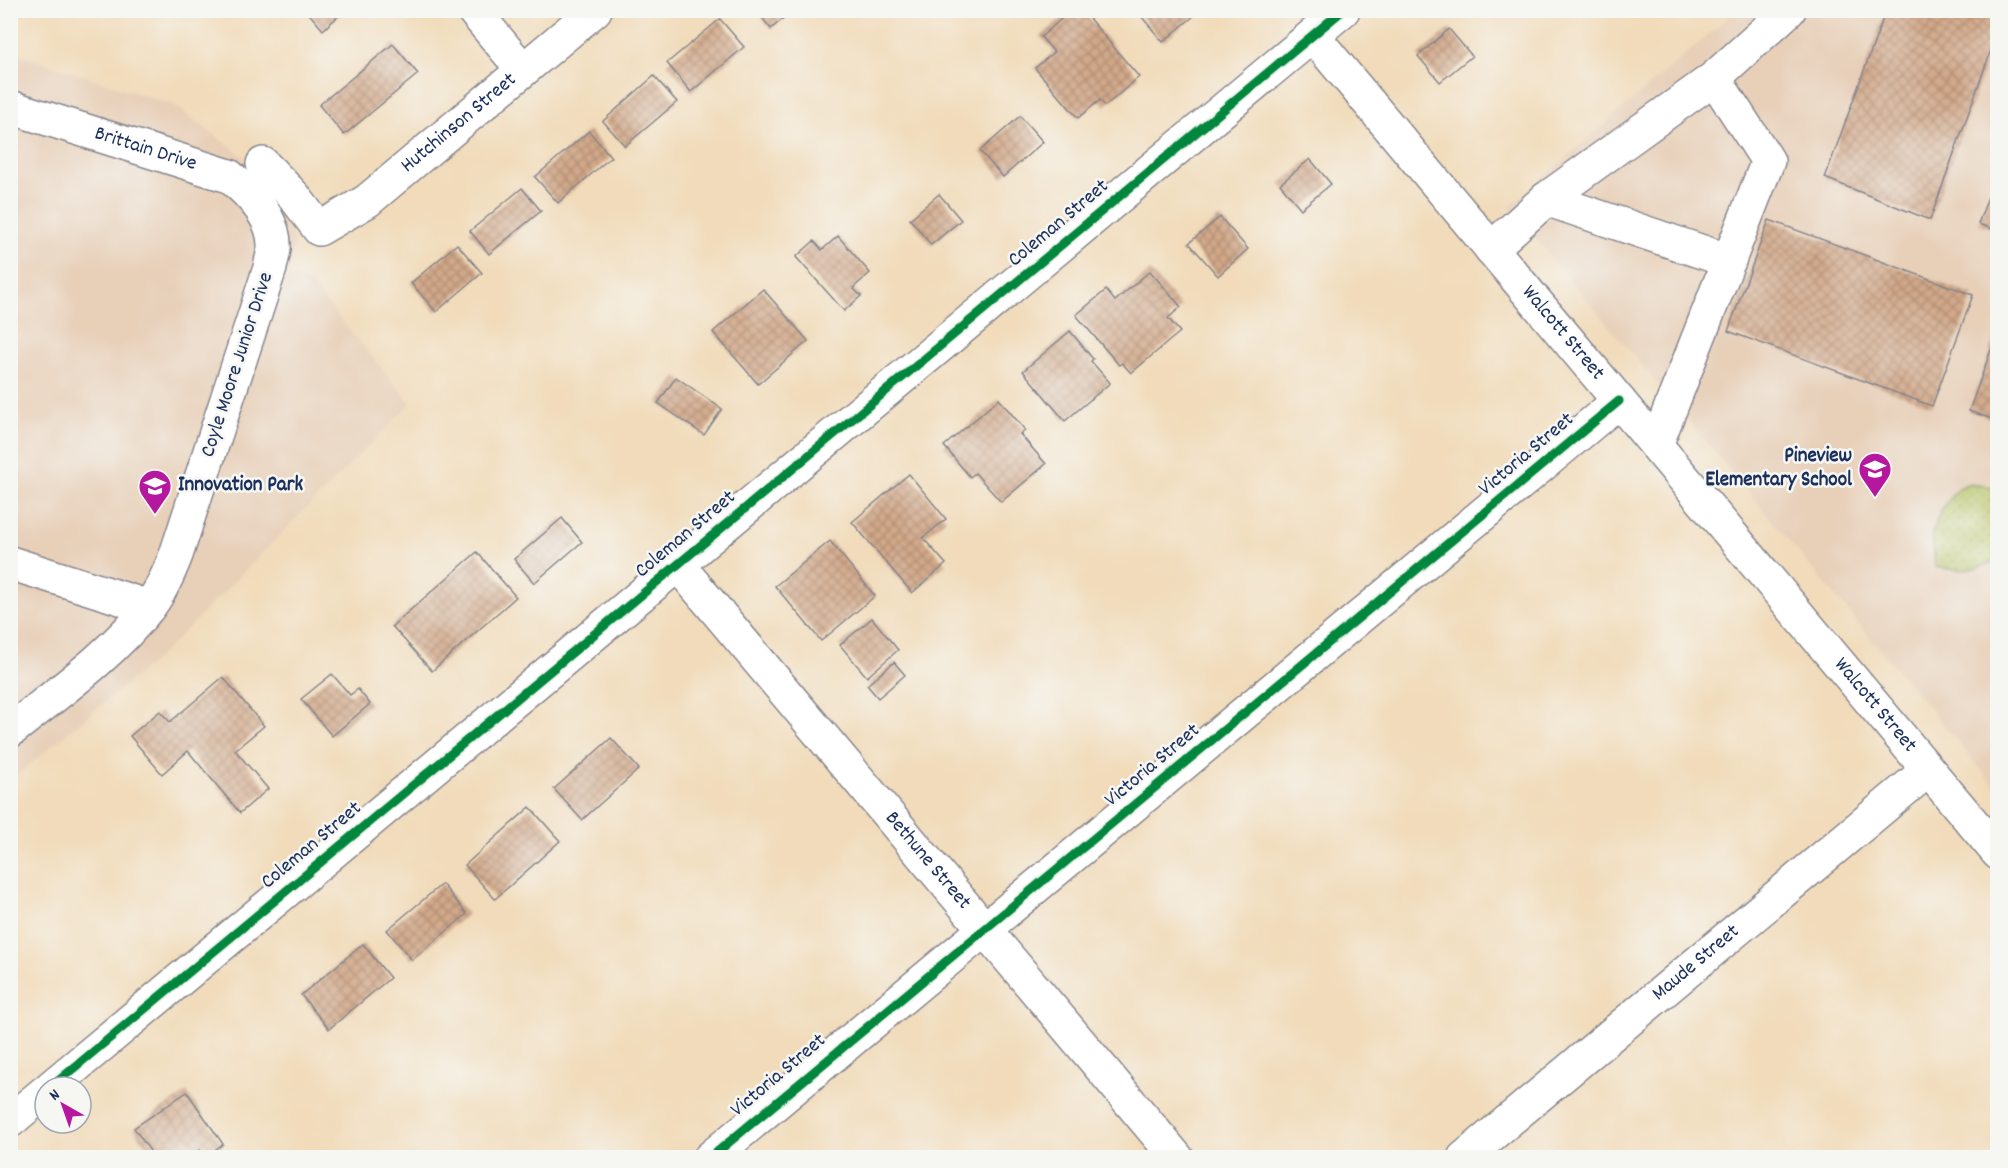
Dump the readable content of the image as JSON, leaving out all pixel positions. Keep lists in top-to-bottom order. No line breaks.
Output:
{"streets":{"street":["Hutchinson Street","Brittain Drive","Coleman Street","Walcott Street","Coyle Moore Junior Drive","Victoria Street","Bethune Street","Maude Street"]},"crossings":[["Brittain Drive","Coyle Moore Junior Drive"],["Coleman Street","Walcott Street"],["Coleman Street","Bethune Street"],["Walcott Street","Victoria Street"],["Walcott Street","Maude Street"],["Victoria Street","Bethune Street"]],"places":{"school or university":["Pineview Elementary School","Innovation Park"]},"north":"top left"}
